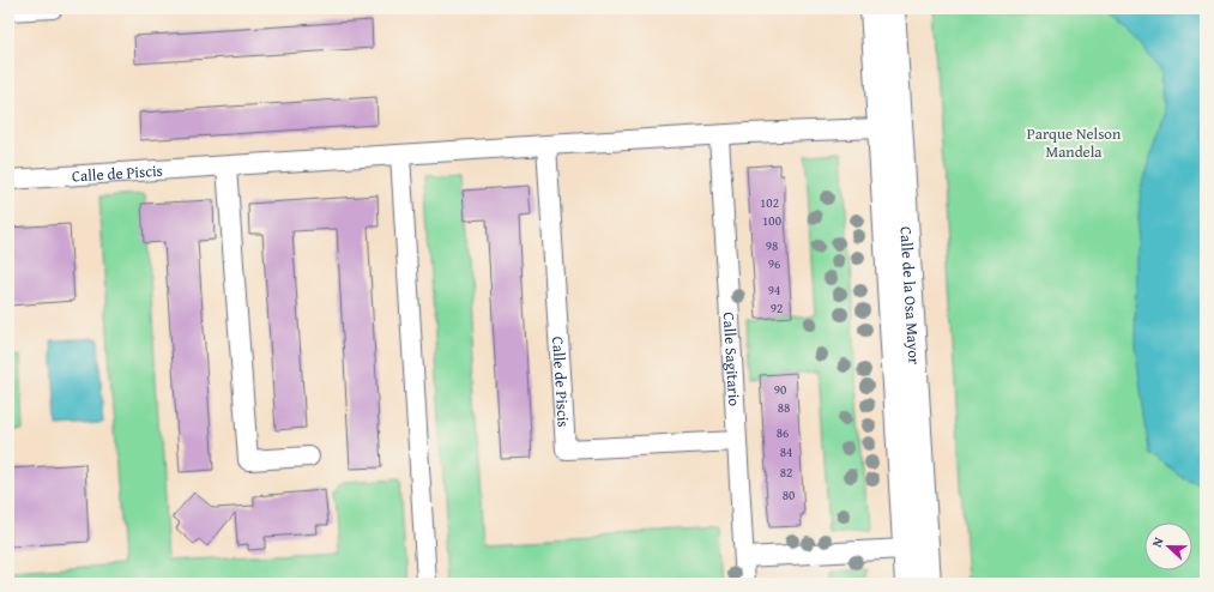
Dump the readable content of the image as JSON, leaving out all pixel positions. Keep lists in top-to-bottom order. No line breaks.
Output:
{"streets":{"street":["Calle de Piscis","Calle de la Osa Mayor","Calle Sagitario"]},"crossings":[["Calle de Piscis","Calle de la Osa Mayor"],["Calle de Piscis","Calle Sagitario"]],"parks":["Parque Nelson Mandela"],"house_numbers":["102","100","98","96","94","92","90","88","86","84","82","80"],"north":"left"}
